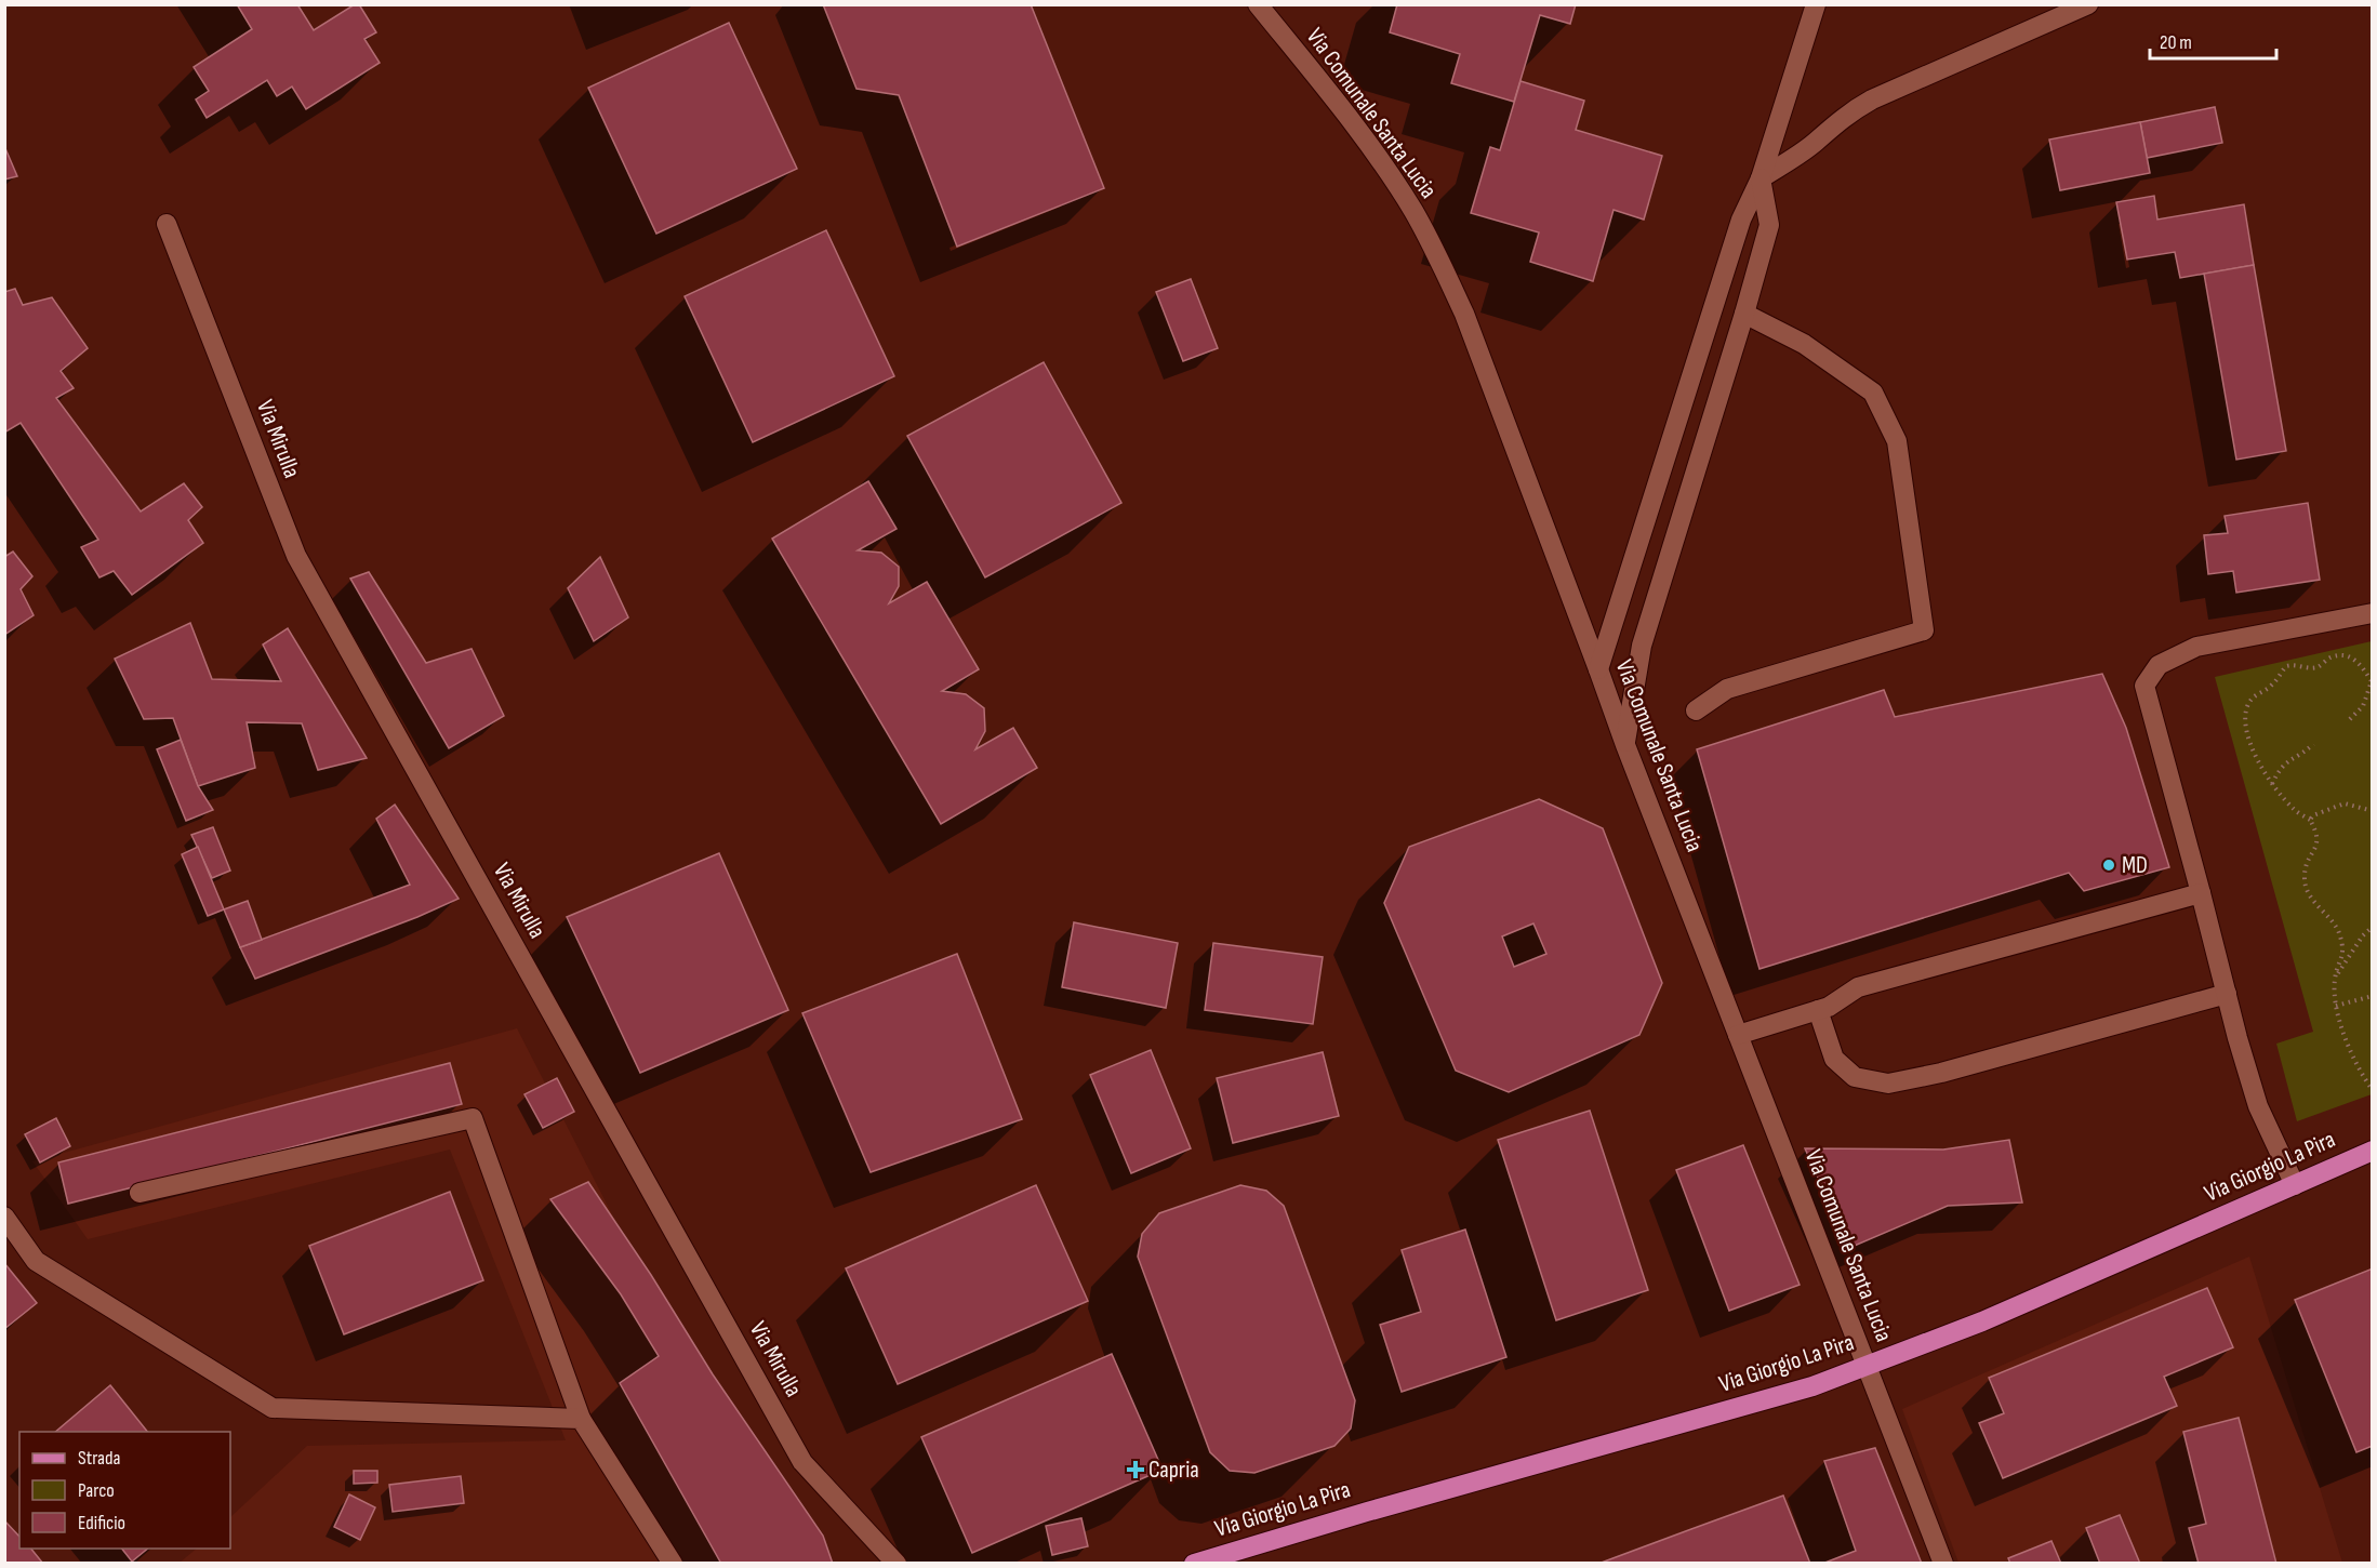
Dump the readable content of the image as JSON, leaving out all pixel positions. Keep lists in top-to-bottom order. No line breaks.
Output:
{"streets":{"main road":["Via Giorgio La Pira"],"street":["Via Comunale Santa Lucia","Via Mirulla"]},"crossings":[["Via Comunale Santa Lucia","Via Giorgio La Pira"]],"places":{"other":["MD"],"health":["Capria"]},"legend":["Strada","Parco","Edificio"],"scale_bar":"20 m"}
